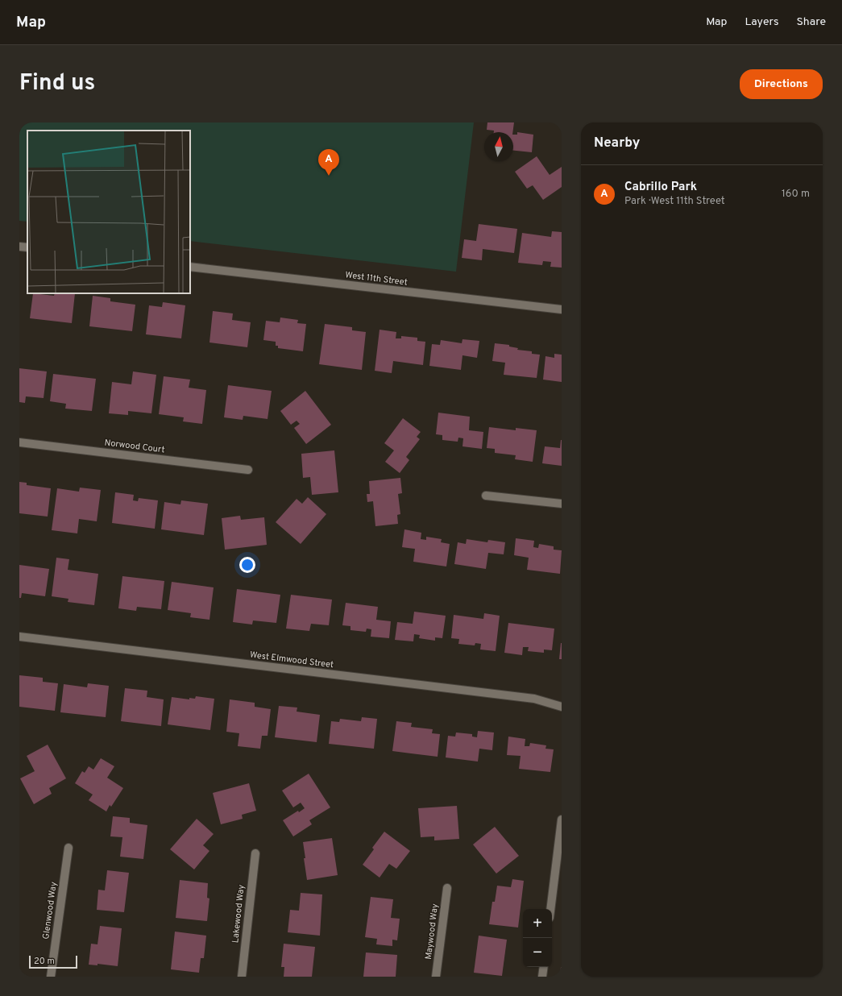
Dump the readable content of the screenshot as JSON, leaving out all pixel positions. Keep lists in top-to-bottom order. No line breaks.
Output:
{"streets":{"street":["West 11th Street","Norwood Court","West Elmwood Street","Glenwood Way","Lakewood Way","Maywood Way"]},"scale_bar":"20 m","north":"top","page":{"header":"Map","nav":["Map","Layers","Share"],"title":"Find us","buttons":"Directions","heading":"Nearby","pins":"A","list":[{"mark":"A","name":"Cabrillo Park","note":"Park · West 11th Street","value":"160 m"}],"map_buttons":["+","−"],"scale":"20 m"}}
